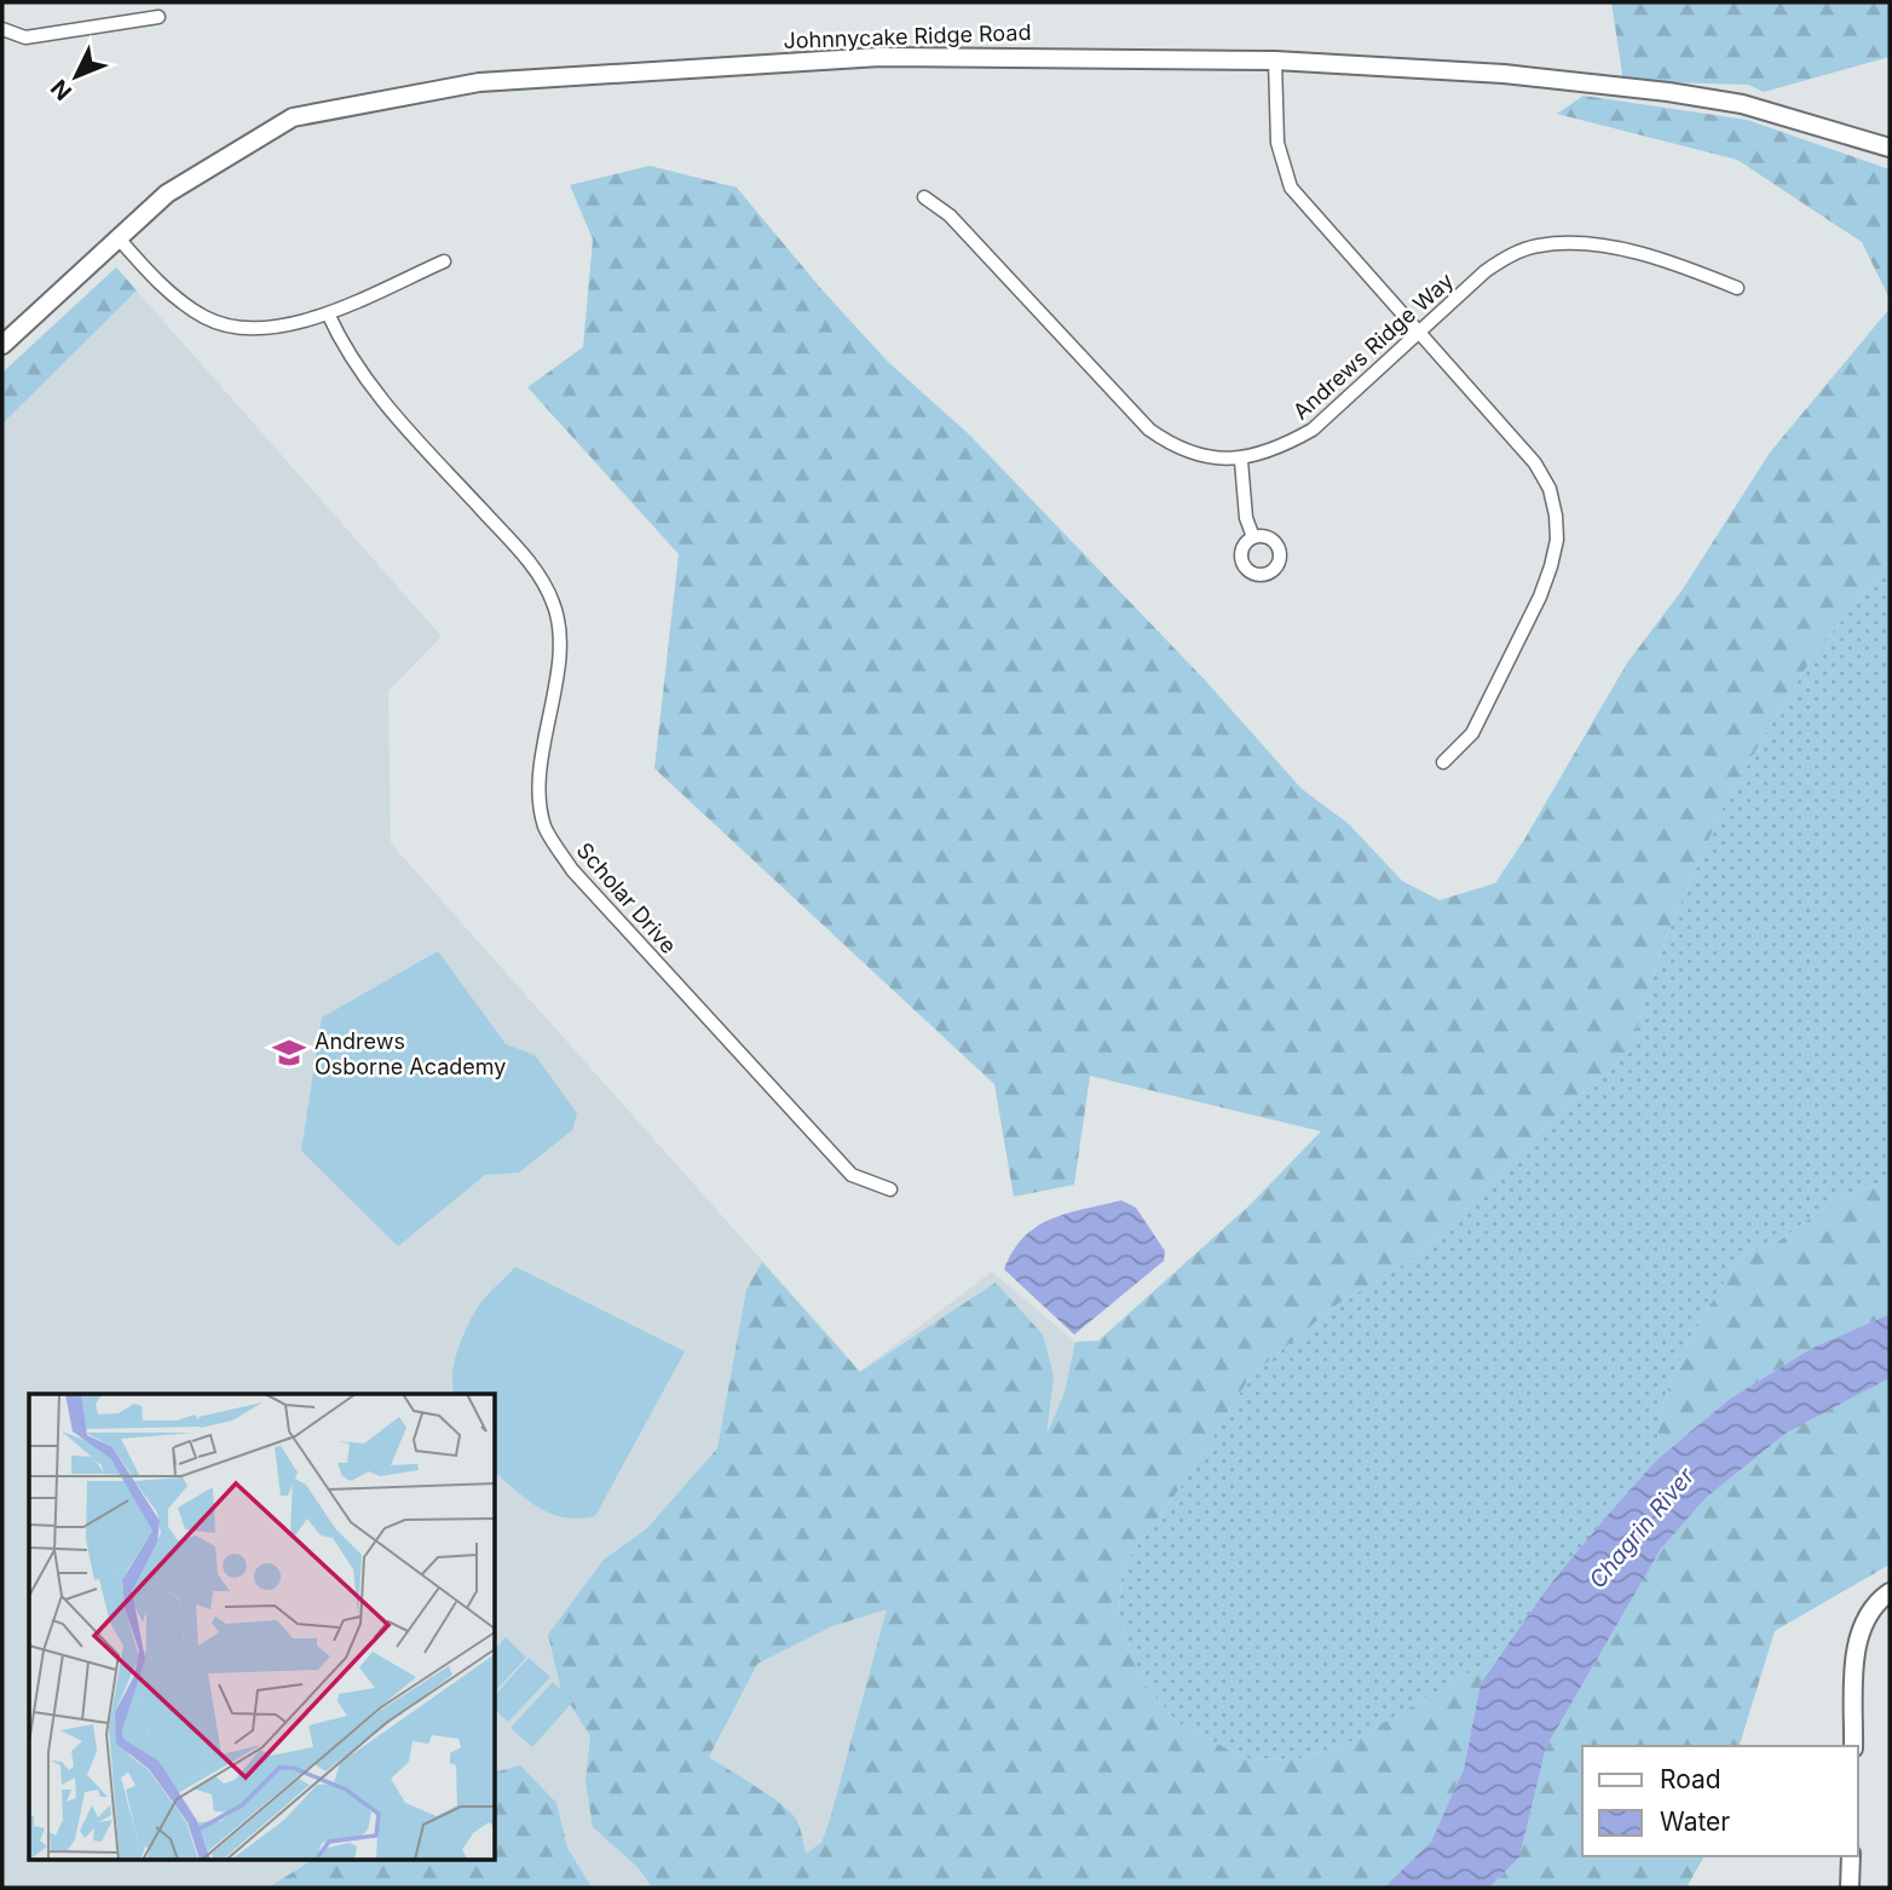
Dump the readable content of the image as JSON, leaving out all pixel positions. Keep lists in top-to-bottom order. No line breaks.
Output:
{"streets":{"main road":["Johnnycake Ridge Road"],"street":["Andrews Ridge Way","Scholar Drive"]},"water":["Chagrin River"],"places":{"school or university":["Andrews Osborne Academy"]},"legend":["Road","Water"],"north":"bottom left"}
